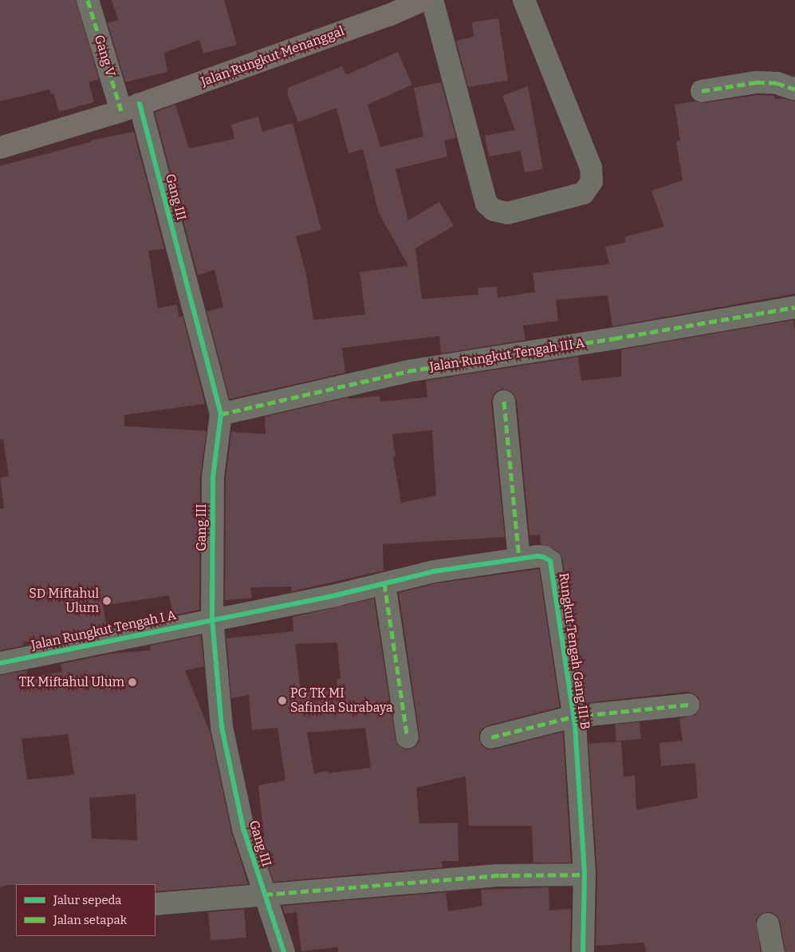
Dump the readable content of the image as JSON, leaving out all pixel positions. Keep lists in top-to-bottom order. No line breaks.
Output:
{"streets":{"main road":["Jalan Rungkut Menanggal"],"street":["Gang V","Gang III","Jalan Rungkut Tengah III A","Jalan Rungkut Tengah I A","Rungkut Tengah Gang III B"]},"crossings":[["Gang V","Jalan Rungkut Menanggal"],["Gang V","Gang III"],["Jalan Rungkut Menanggal","Gang III"],["Gang III","Jalan Rungkut Tengah III A"],["Gang III","Jalan Rungkut Tengah I A"],["Gang III","Rungkut Tengah Gang III B"],["Jalan Rungkut Tengah I A","Rungkut Tengah Gang III B"]],"places":["SD Miftahul Ulum","TK Miftahul Ulum","PG TK MI Safinda Surabaya"],"legend":["Jalur sepeda","Jalan setapak"]}
